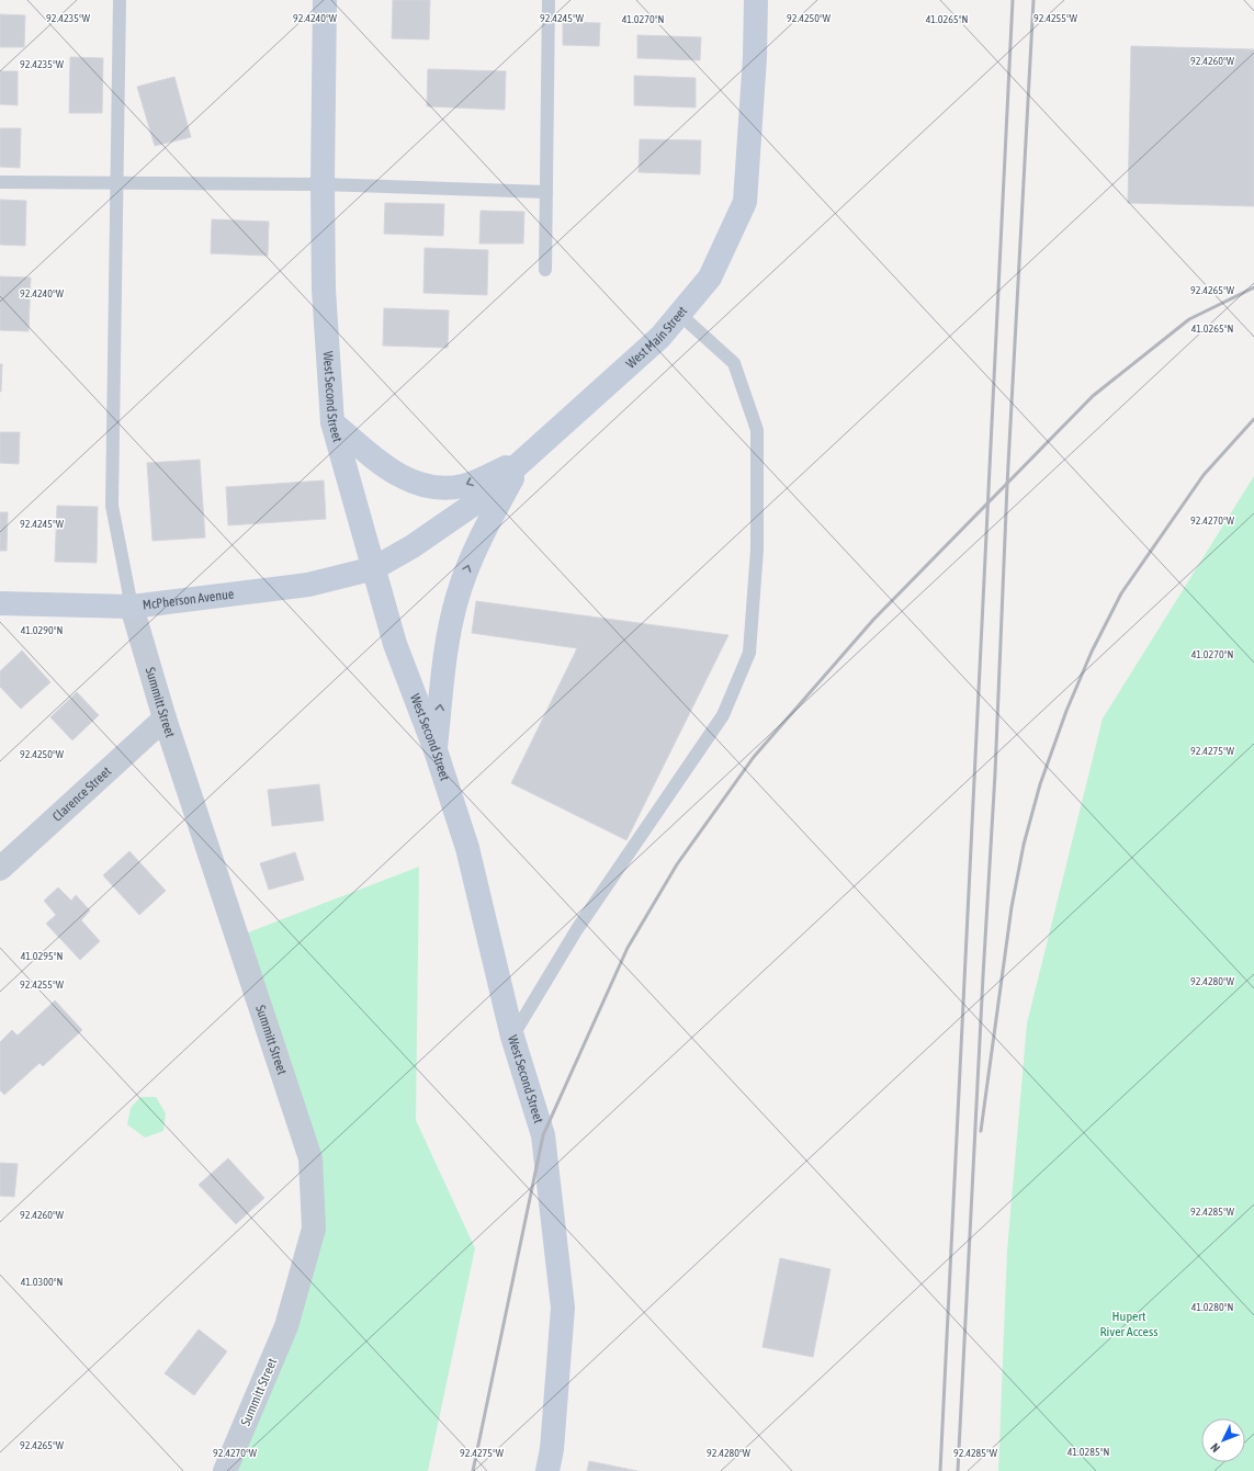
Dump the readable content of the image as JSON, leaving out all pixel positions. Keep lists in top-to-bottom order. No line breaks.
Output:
{"streets":{"main road":["West Main Street","West Second Street","McPherson Avenue"],"street":["Summitt Street","Clarence Street"]},"crossings":[["West Main Street","West Second Street"],["West Main Street","McPherson Avenue"],["West Second Street","McPherson Avenue"],["McPherson Avenue","Summitt Street"],["Summitt Street","Clarence Street"]],"parks":["Hupert River Access"],"north":"bottom left","coordinates":["92.4235°W","92.4240°W","92.4245°W","92.4250°W","92.4255°W","41.0270°N","41.0265°N","92.4260°W","92.4265°W","92.4270°W","41.0290°N","92.4275°W","41.0295°N","92.4280°W","92.4285°W","41.0300°N","41.0280°N","41.0285°N"]}
